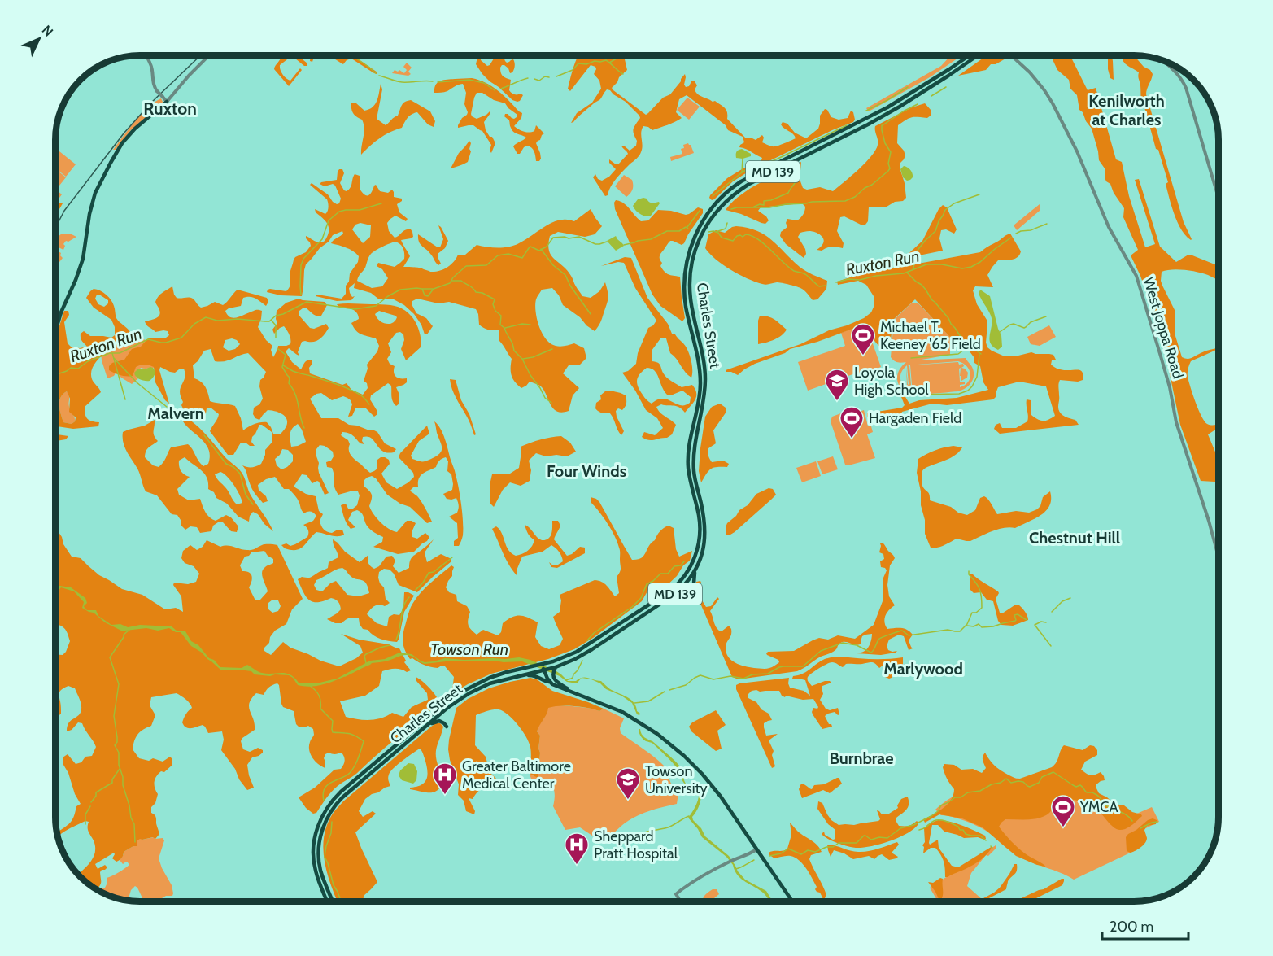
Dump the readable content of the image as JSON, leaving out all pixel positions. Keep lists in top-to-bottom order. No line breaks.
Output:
{"streets":{"main road":["MD 139","Charles Street"],"street":["West Joppa Road"]},"districts":["Kenilworth at Charles","Ruxton","Malvern","Four Winds","Chestnut Hill","Marlywood","Burnbrae"],"water":["Ruxton Run","Towson Run"],"places":{"sports":["Michael T. Keeney '65 Field","Hargaden Field","YMCA"],"school or university":["Loyola High School","Towson University"],"hospital":["Greater Baltimore Medical Center","Sheppard Pratt Hospital"]},"scale_bar":"200 m","north":"top right"}
